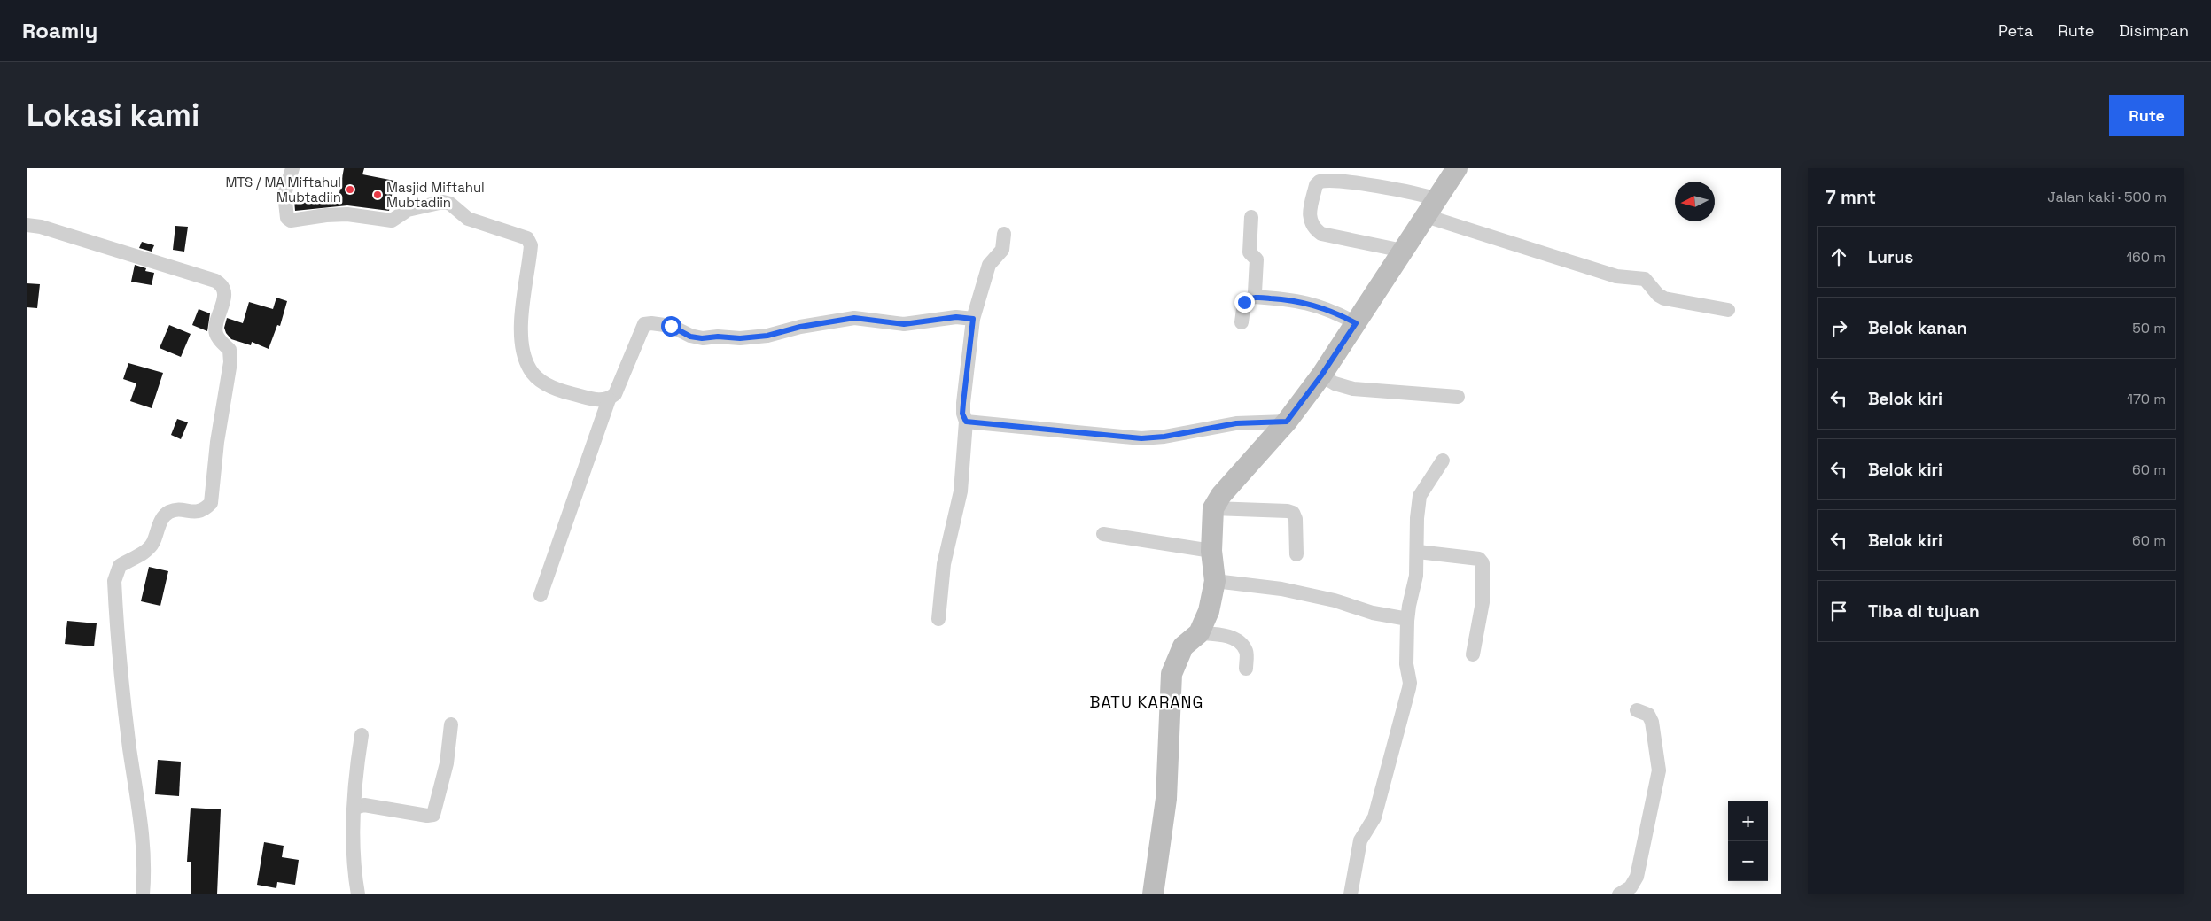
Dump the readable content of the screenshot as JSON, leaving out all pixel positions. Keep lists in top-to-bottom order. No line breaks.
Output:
{"districts":["BATU KARANG"],"places":["MTS / MA Miftahul Mubtadiin","Masjid Miftahul Mubtadiin"],"north":"left","page":{"header":"Roamly","nav":["Peta","Rute","Disimpan"],"buttons":"Rute","title":"Lokasi kami","heading":["7 mnt","Jalan kaki · 500 m"],"list":[["Lurus","160 m"],["Belok kanan","50 m"],["Belok kiri","170 m"],["Belok kiri","60 m"],["Belok kiri","60 m"],"Tiba di tujuan"],"map_buttons":["+","−"]}}
